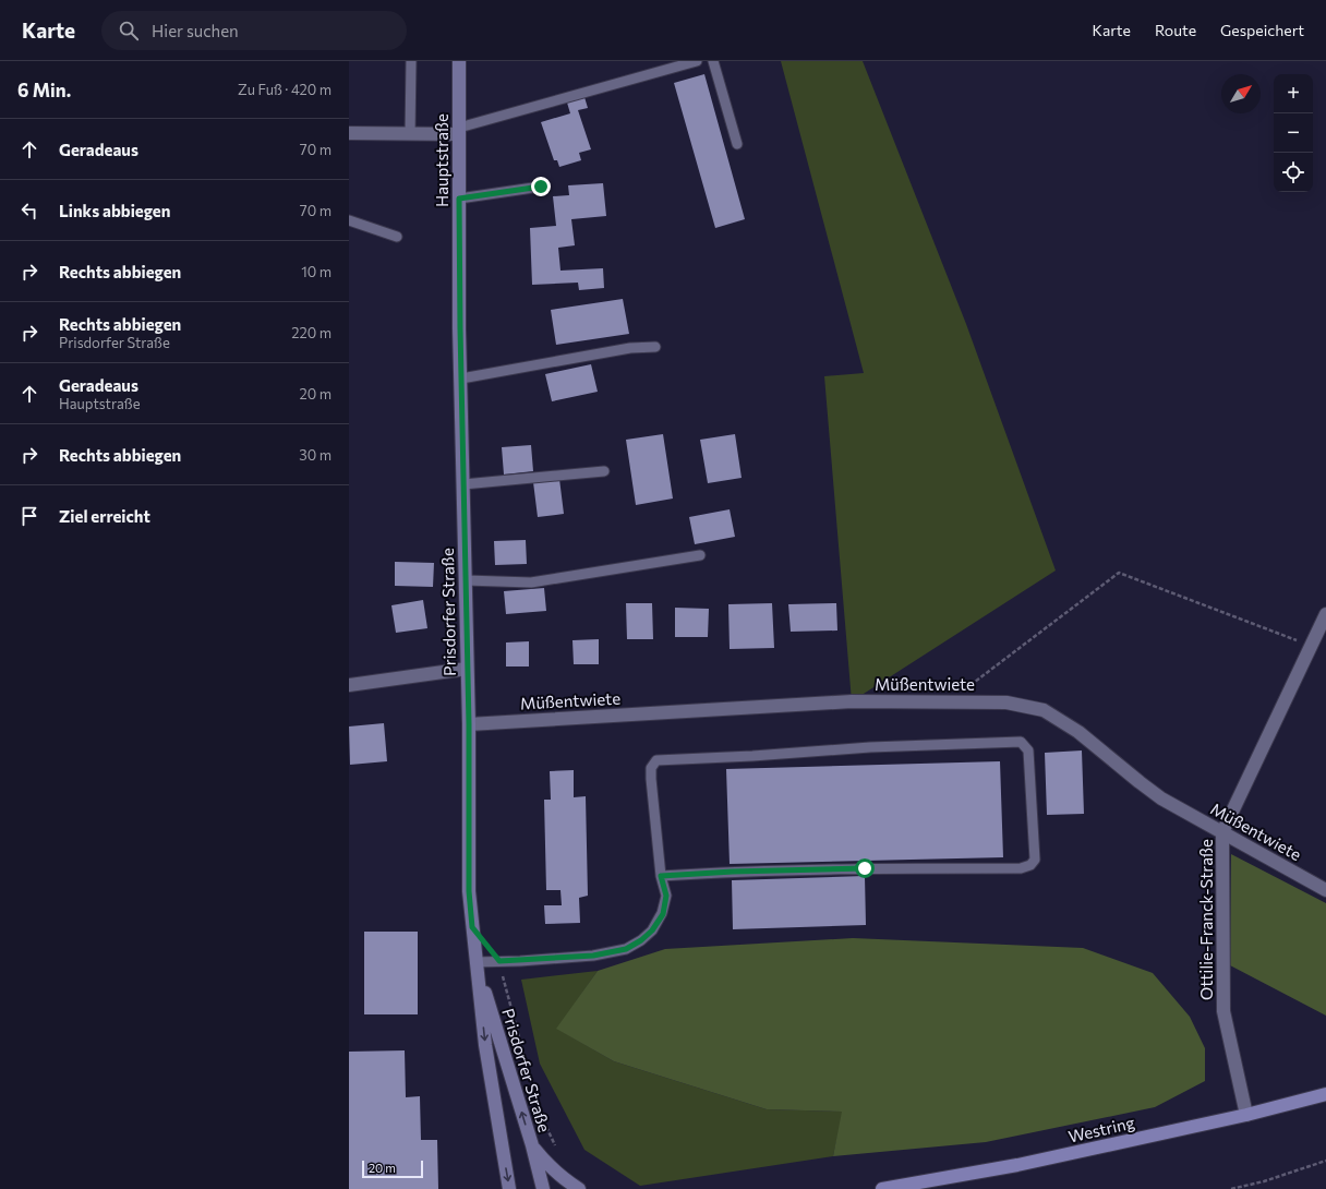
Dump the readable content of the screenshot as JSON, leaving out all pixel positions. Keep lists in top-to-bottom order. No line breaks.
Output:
{"streets":{"main road":["Hauptstraße","Prisdorfer Straße","Westring"],"street":["Müßentwiete","Ottilie-Franck-Straße"]},"crossings":[["Hauptstraße","Prisdorfer Straße"],["Prisdorfer Straße","Müßentwiete"],["Müßentwiete","Ottilie-Franck-Straße"],["Ottilie-Franck-Straße","Westring"]],"scale_bar":"20 m","north":"top right","page":{"header":"Karte","search":"Hier suchen","nav":["Karte","Route","Gespeichert"],"heading":["6 Min.","Zu Fuß · 420 m"],"map_buttons":["+","−"],"list":[["Geradeaus","70 m"],["Links abbiegen","70 m"],["Rechts abbiegen","10 m"],["Rechts abbiegen","Prisdorfer Straße","220 m"],["Geradeaus","Hauptstraße","20 m"],["Rechts abbiegen","30 m"],"Ziel erreicht"],"scale":"20 m"}}
